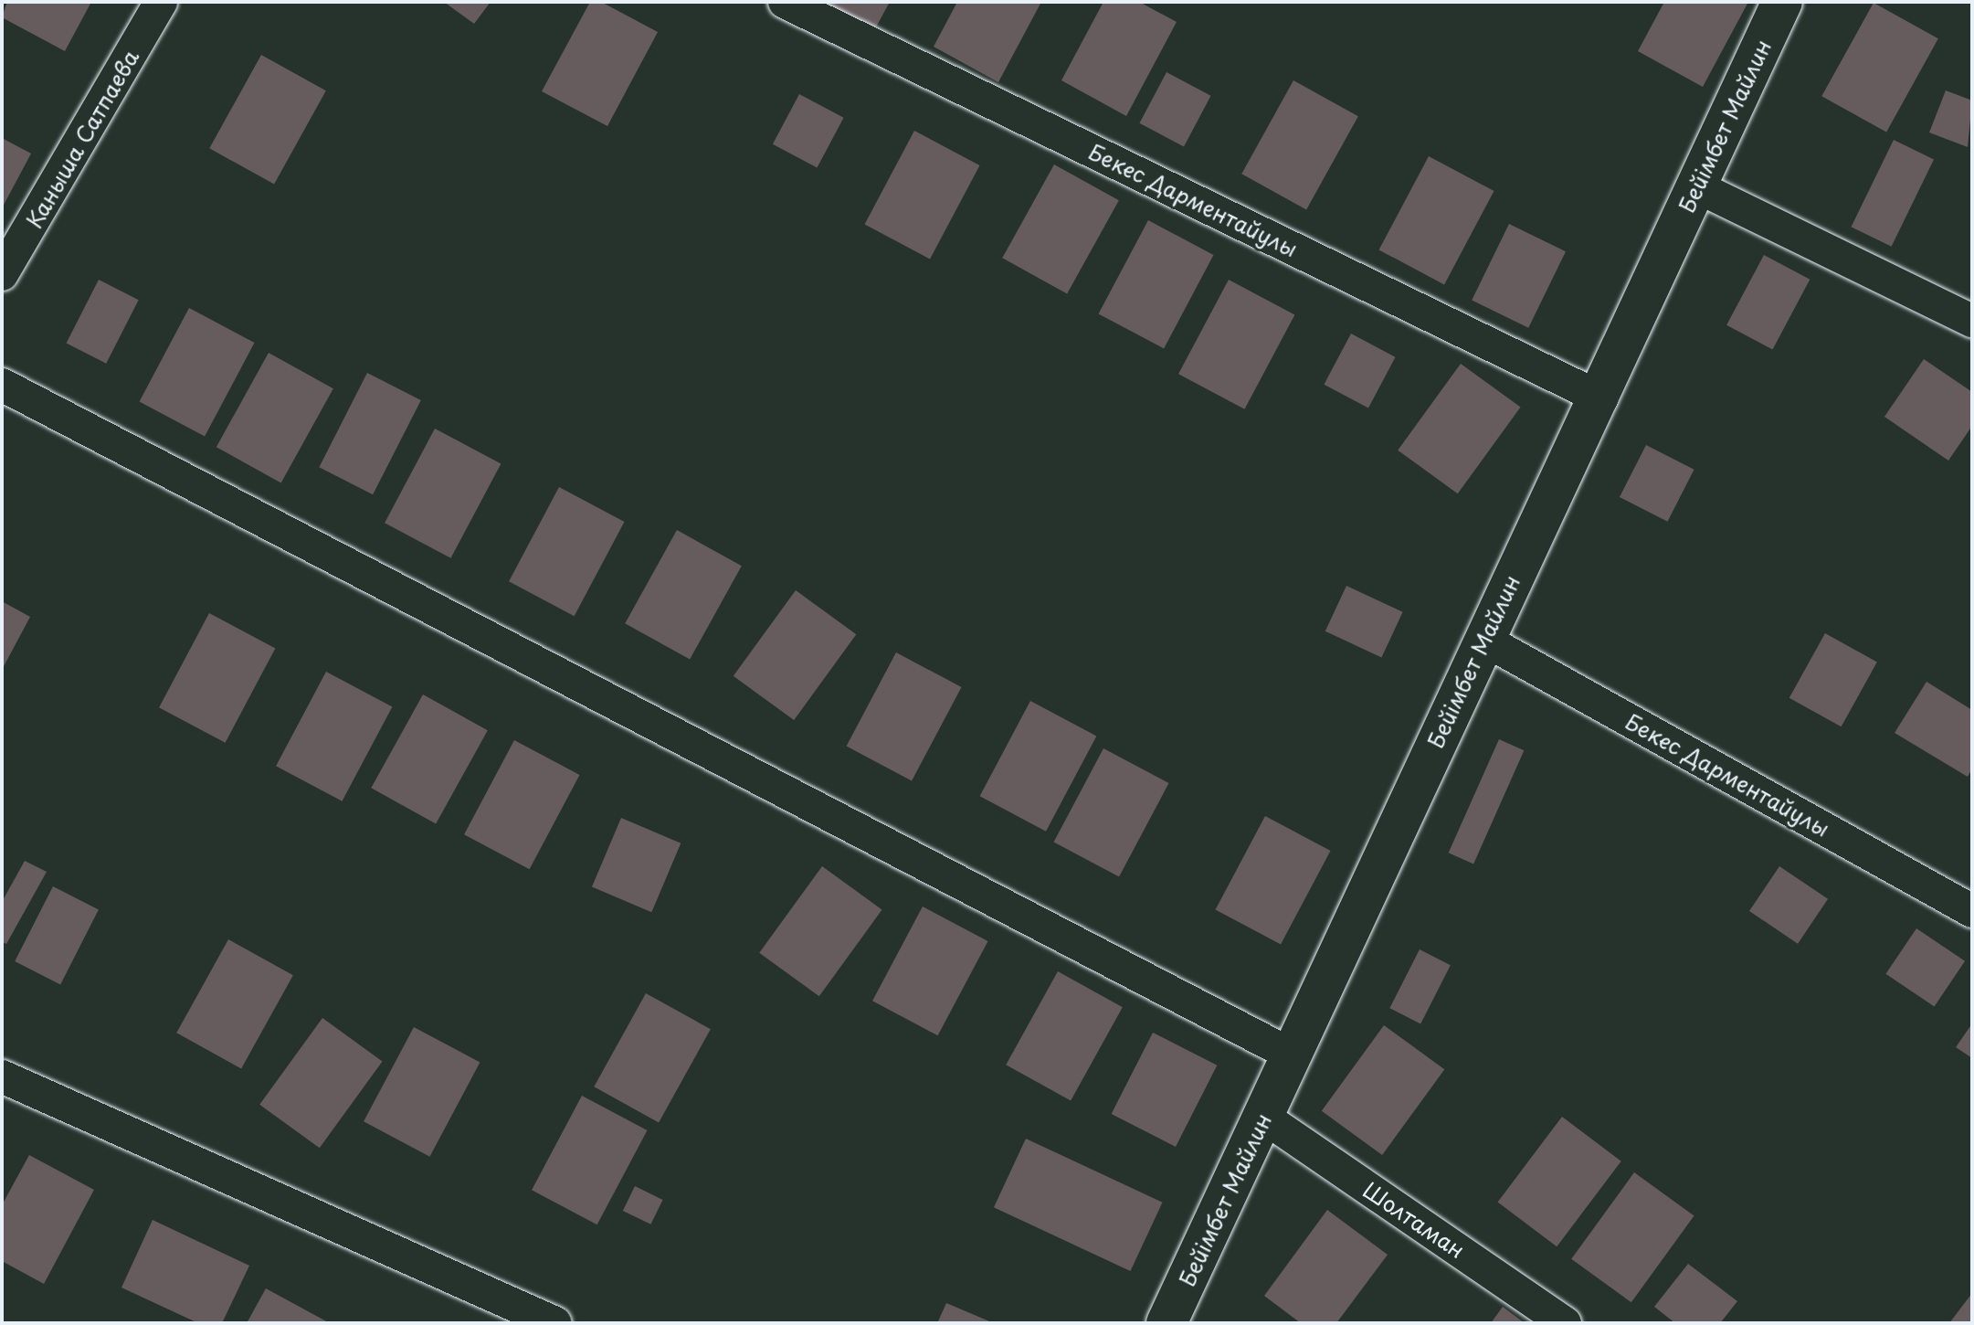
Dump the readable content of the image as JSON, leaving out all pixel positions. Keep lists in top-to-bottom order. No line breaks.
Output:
{"streets":{"street":["Бейімбет Майлин","Каныша Сатпаева","Бекес Дарментайулы","Шолтаман"]},"crossings":[["Бейімбет Майлин","Бекес Дарментайулы"],["Бейімбет Майлин","Шолтаман"]]}
